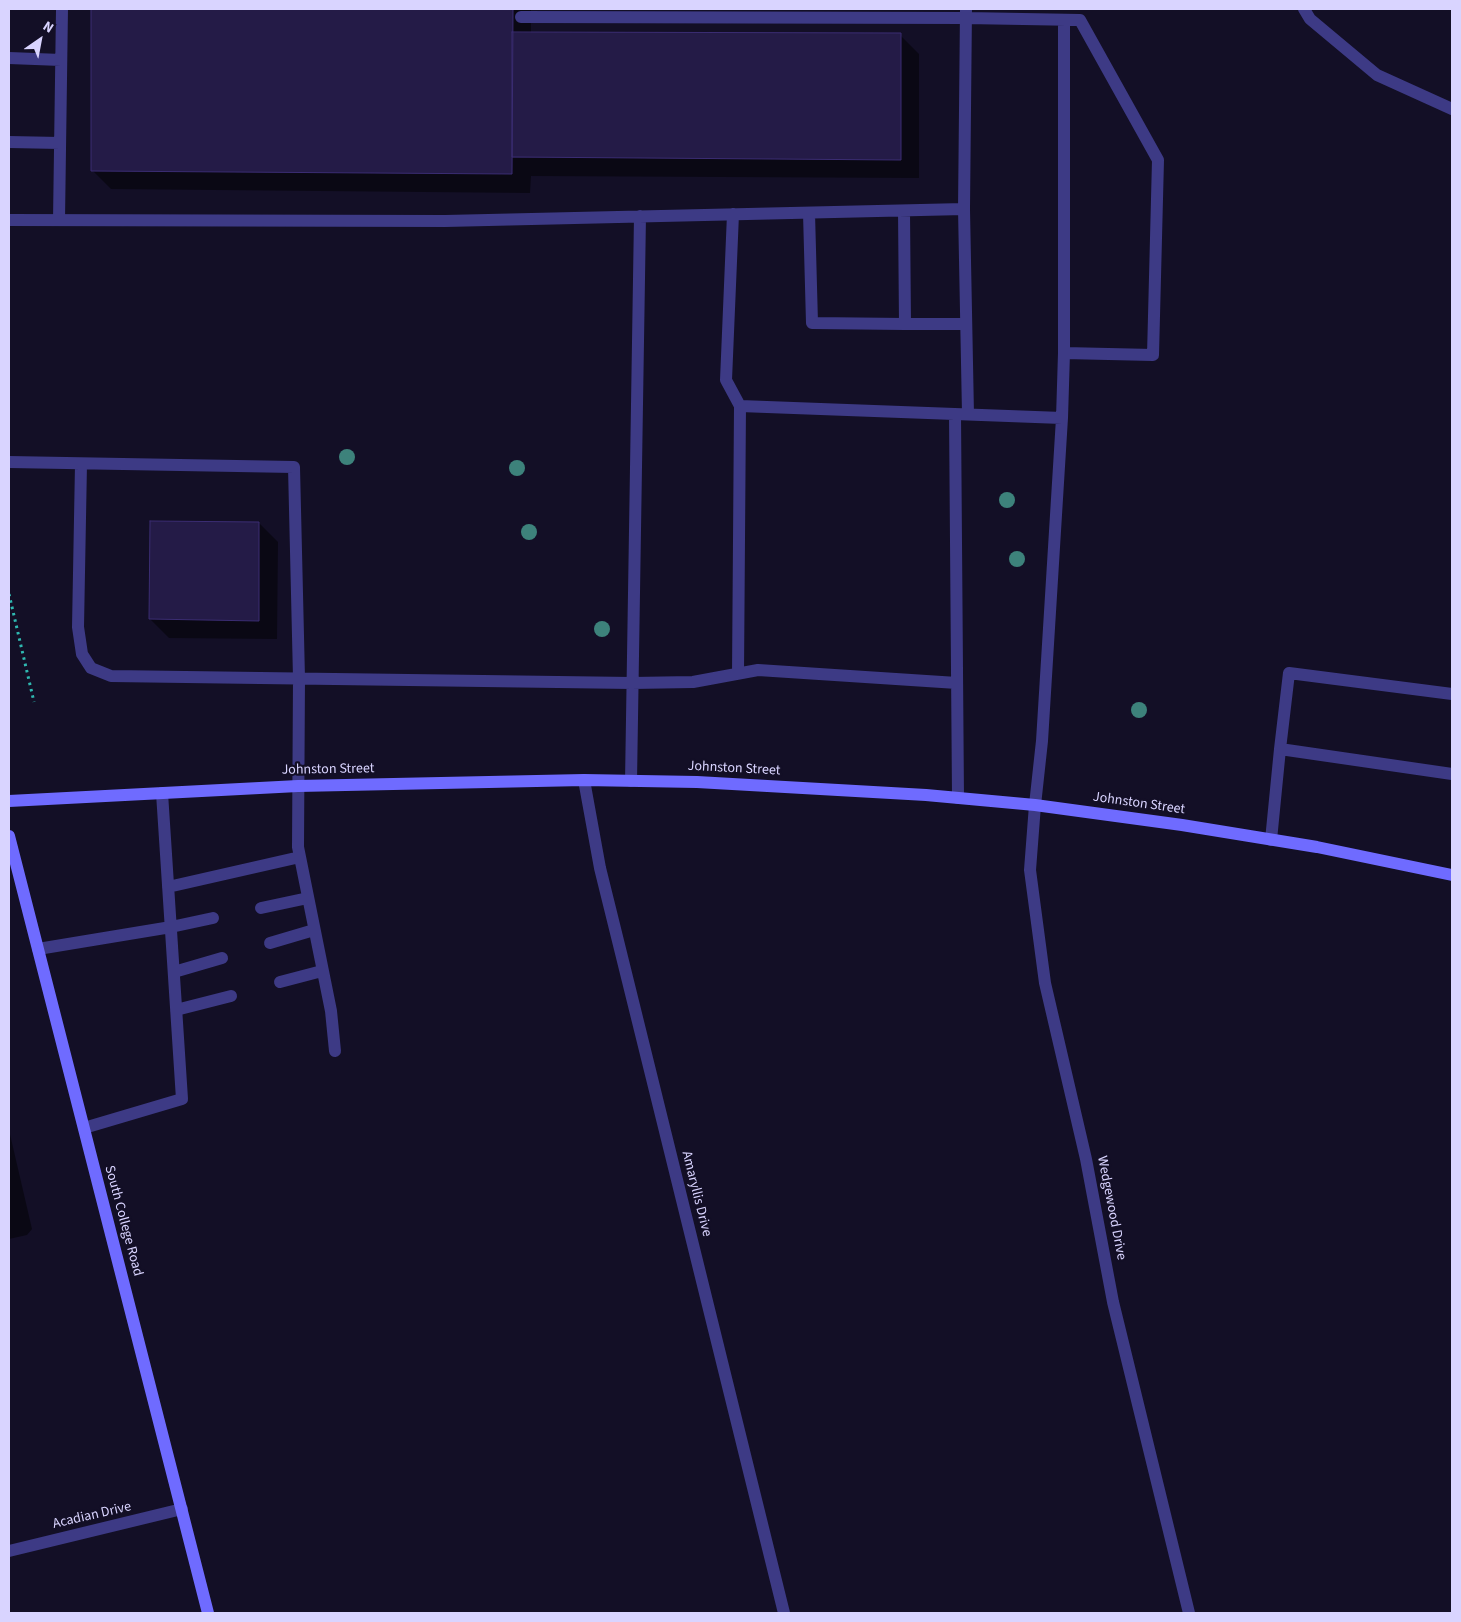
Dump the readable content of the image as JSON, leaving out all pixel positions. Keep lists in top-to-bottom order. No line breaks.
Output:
{"streets":{"main road":["Johnston Street","South College Road"],"street":["Amaryllis Drive","Wedgewood Drive","Acadian Drive"]},"crossings":[["Johnston Street","Amaryllis Drive"],["Johnston Street","Wedgewood Drive"],["South College Road","Acadian Drive"]],"north":"top right"}
